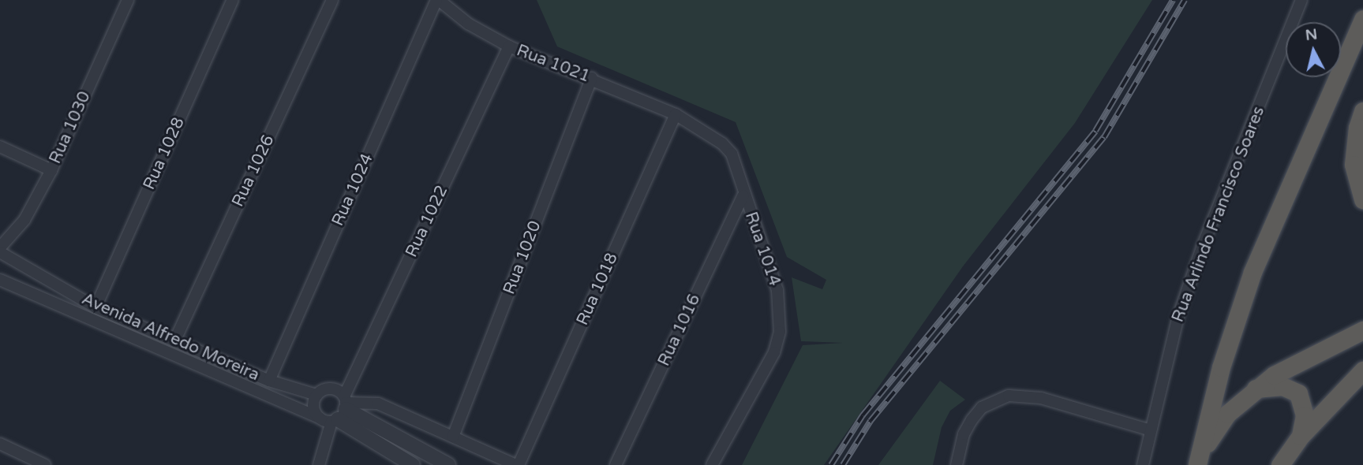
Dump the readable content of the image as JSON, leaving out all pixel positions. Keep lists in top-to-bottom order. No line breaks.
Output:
{"streets":{"street":["Rua 1021","Rua 1030","Rua 1028","Rua 1026","Rua 1024","Rua Arlindo Francisco Soares","Rua 1022","Rua 1014","Rua 1020","Rua 1018","Rua 1016","Avenida Alfredo Moreira"]},"crossings":[["Rua 1021","Rua 1024"],["Rua 1021","Rua 1022"],["Rua 1021","Rua 1014"],["Rua 1021","Rua 1020"],["Rua 1021","Rua 1018"],["Rua 1028","Avenida Alfredo Moreira"],["Rua 1026","Avenida Alfredo Moreira"],["Rua 1024","Avenida Alfredo Moreira"],["Rua 1022","Avenida Alfredo Moreira"],["Rua 1014","Rua 1018"],["Rua 1014","Rua 1016"]],"north":"top"}
